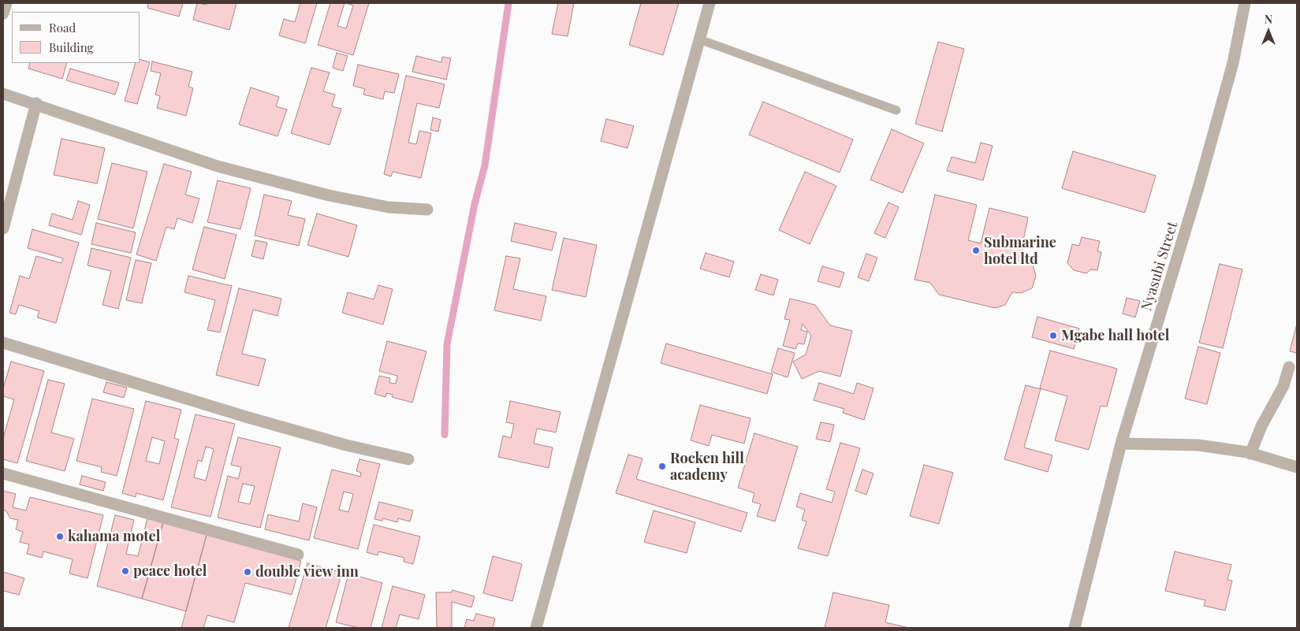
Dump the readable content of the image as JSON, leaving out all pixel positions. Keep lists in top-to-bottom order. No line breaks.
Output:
{"streets":{"street":["Nyasubi Street"]},"places":["Submarine hotel ltd","Mgabe hall hotel","Rocken hill academy","kahama motel","peace hotel","double view inn"],"legend":["Road","Building"],"north":"top"}
